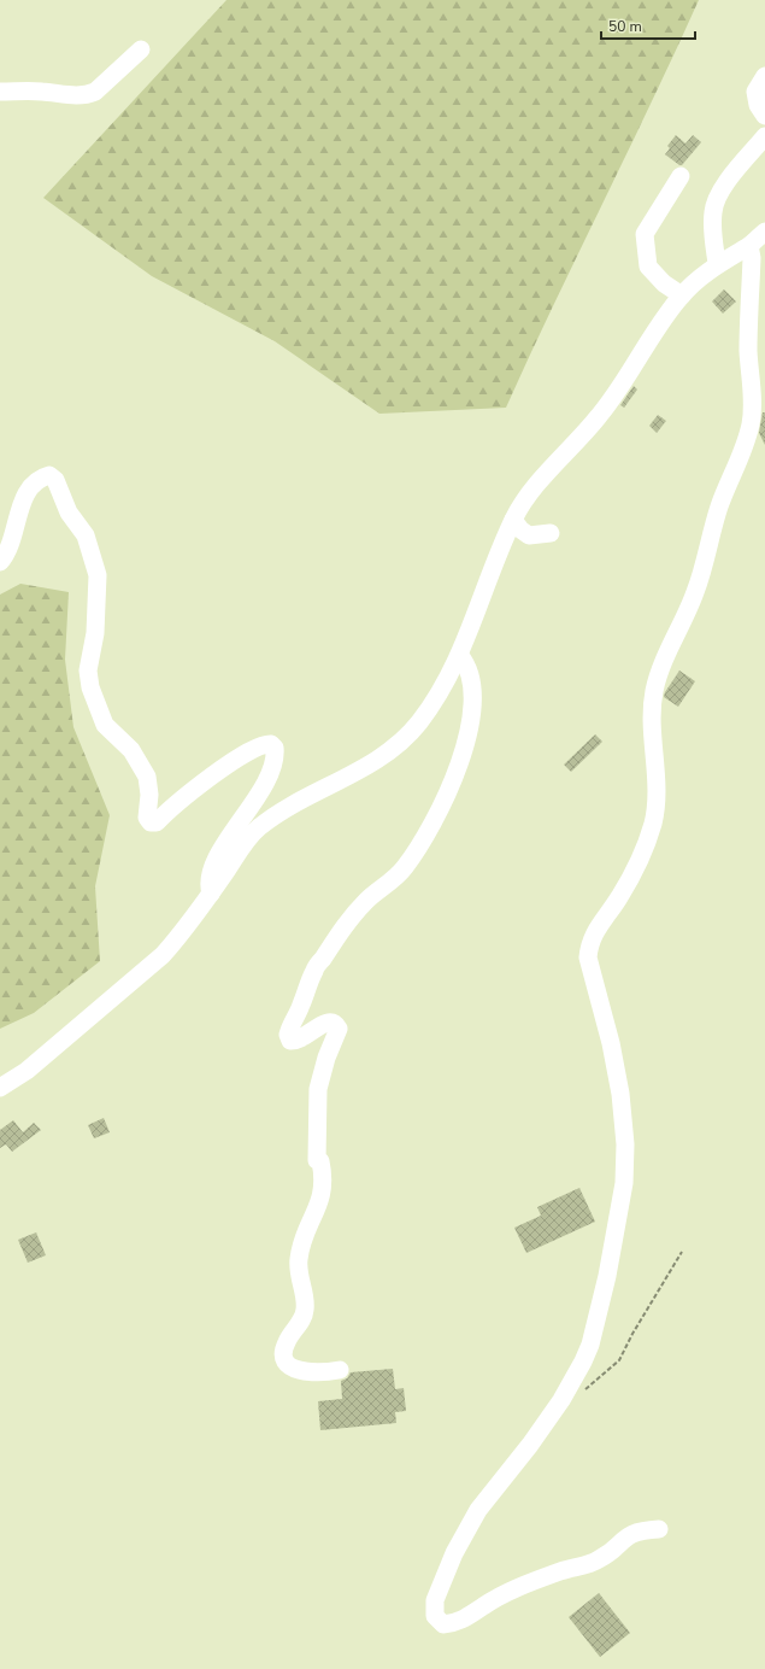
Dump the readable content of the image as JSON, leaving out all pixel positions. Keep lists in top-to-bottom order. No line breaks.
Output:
{"scale_bar":"50 m"}
